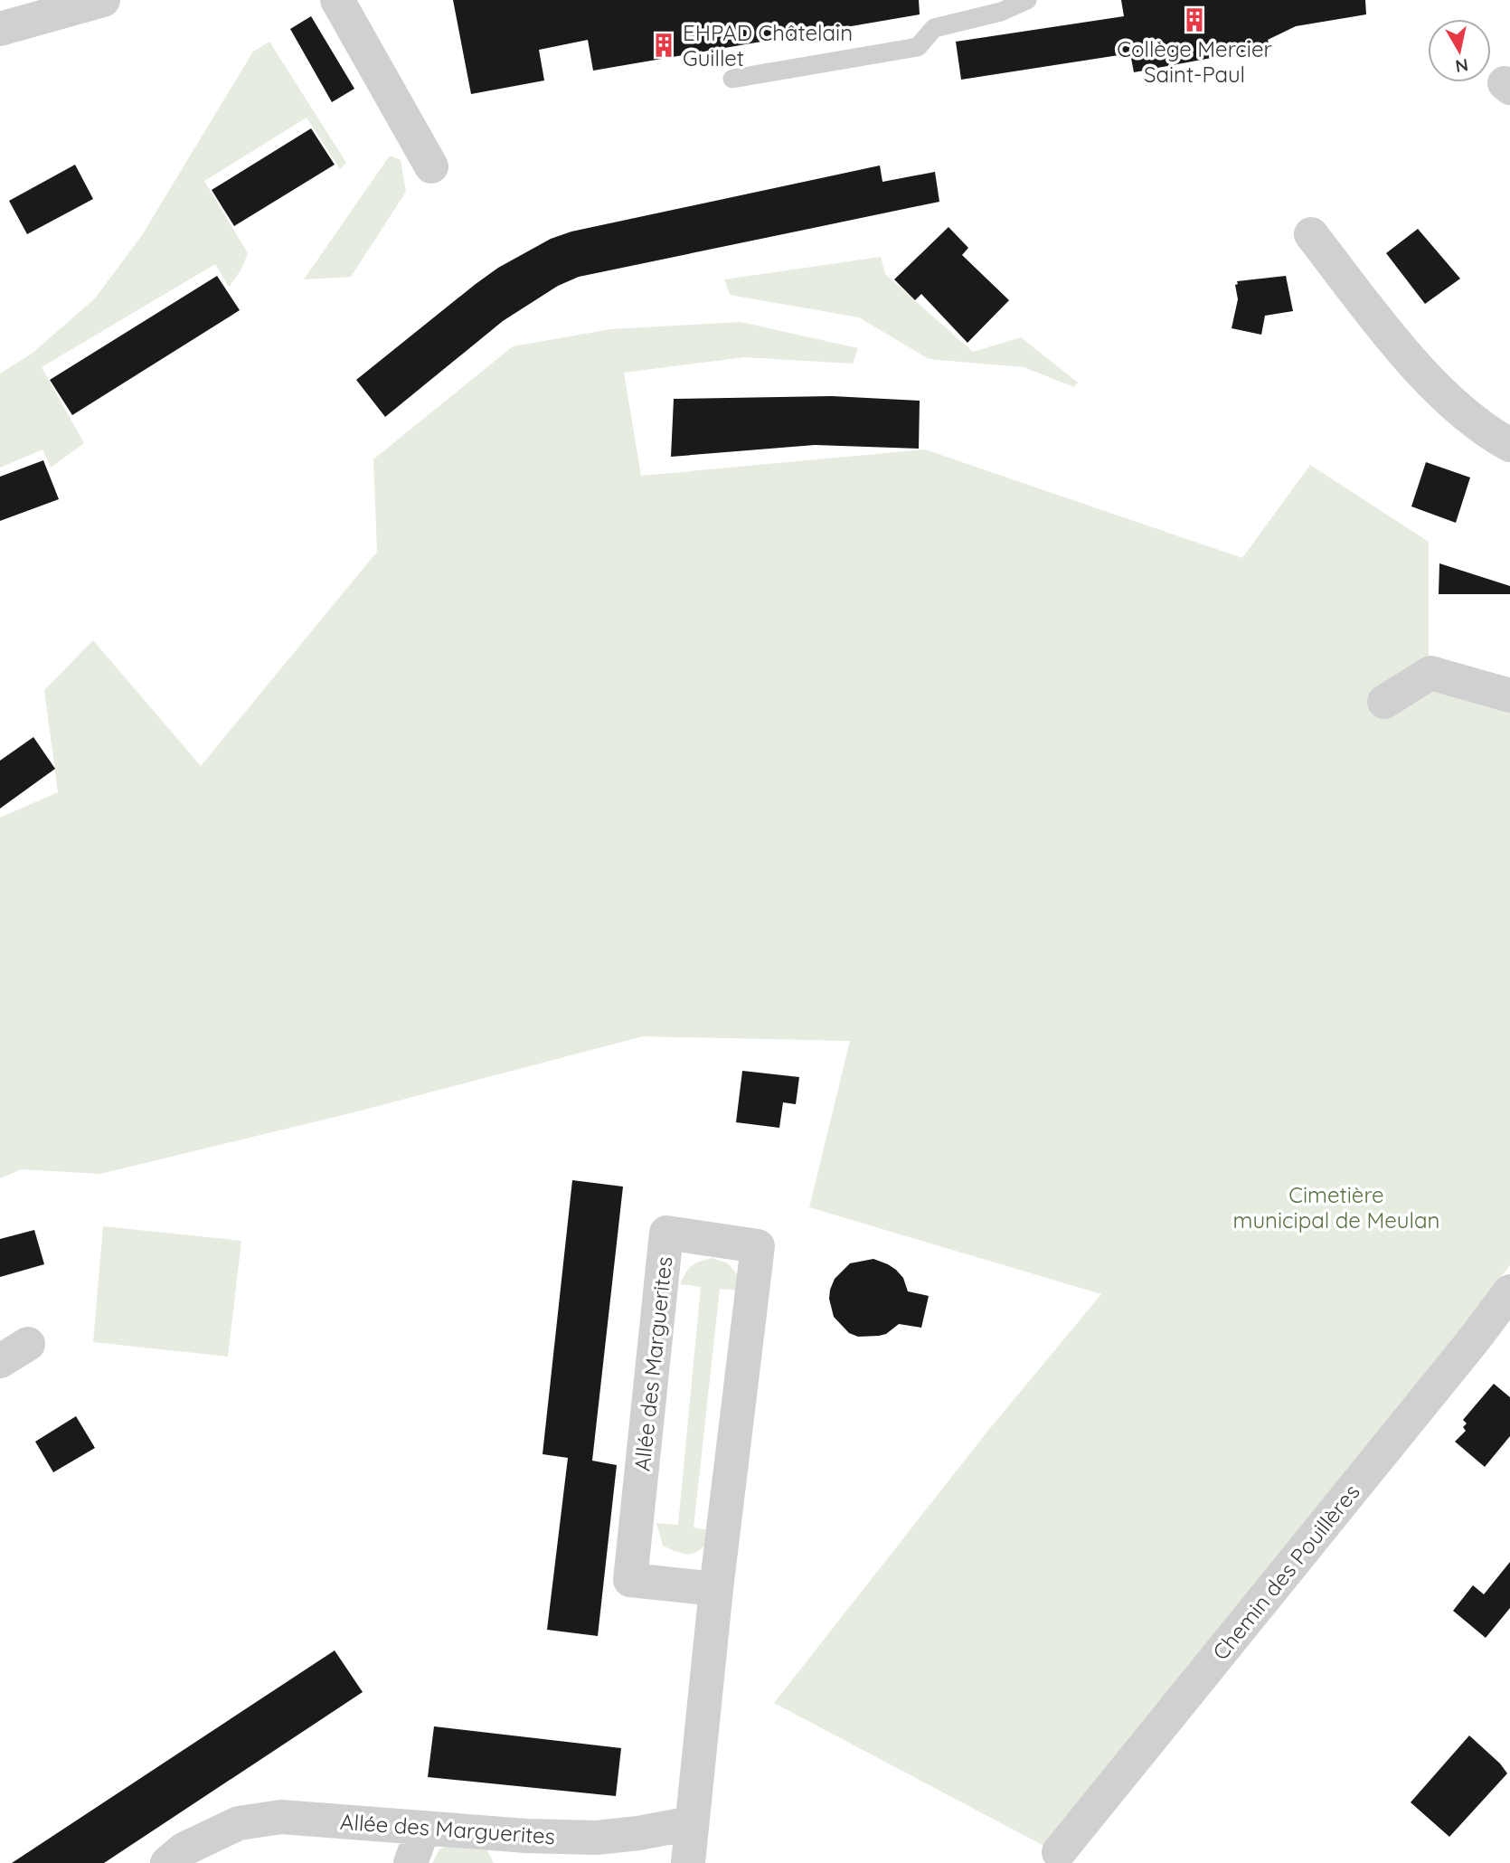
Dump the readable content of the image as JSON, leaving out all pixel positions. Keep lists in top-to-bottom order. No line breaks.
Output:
{"streets":{"street":["Allée des Marguerites","Chemin des Pouillères"]},"parks":["Cimetière municipal de Meulan"],"places":{"building":["Collège Mercier Saint-Paul","EHPAD Châtelain Guillet"]},"north":"bottom"}
